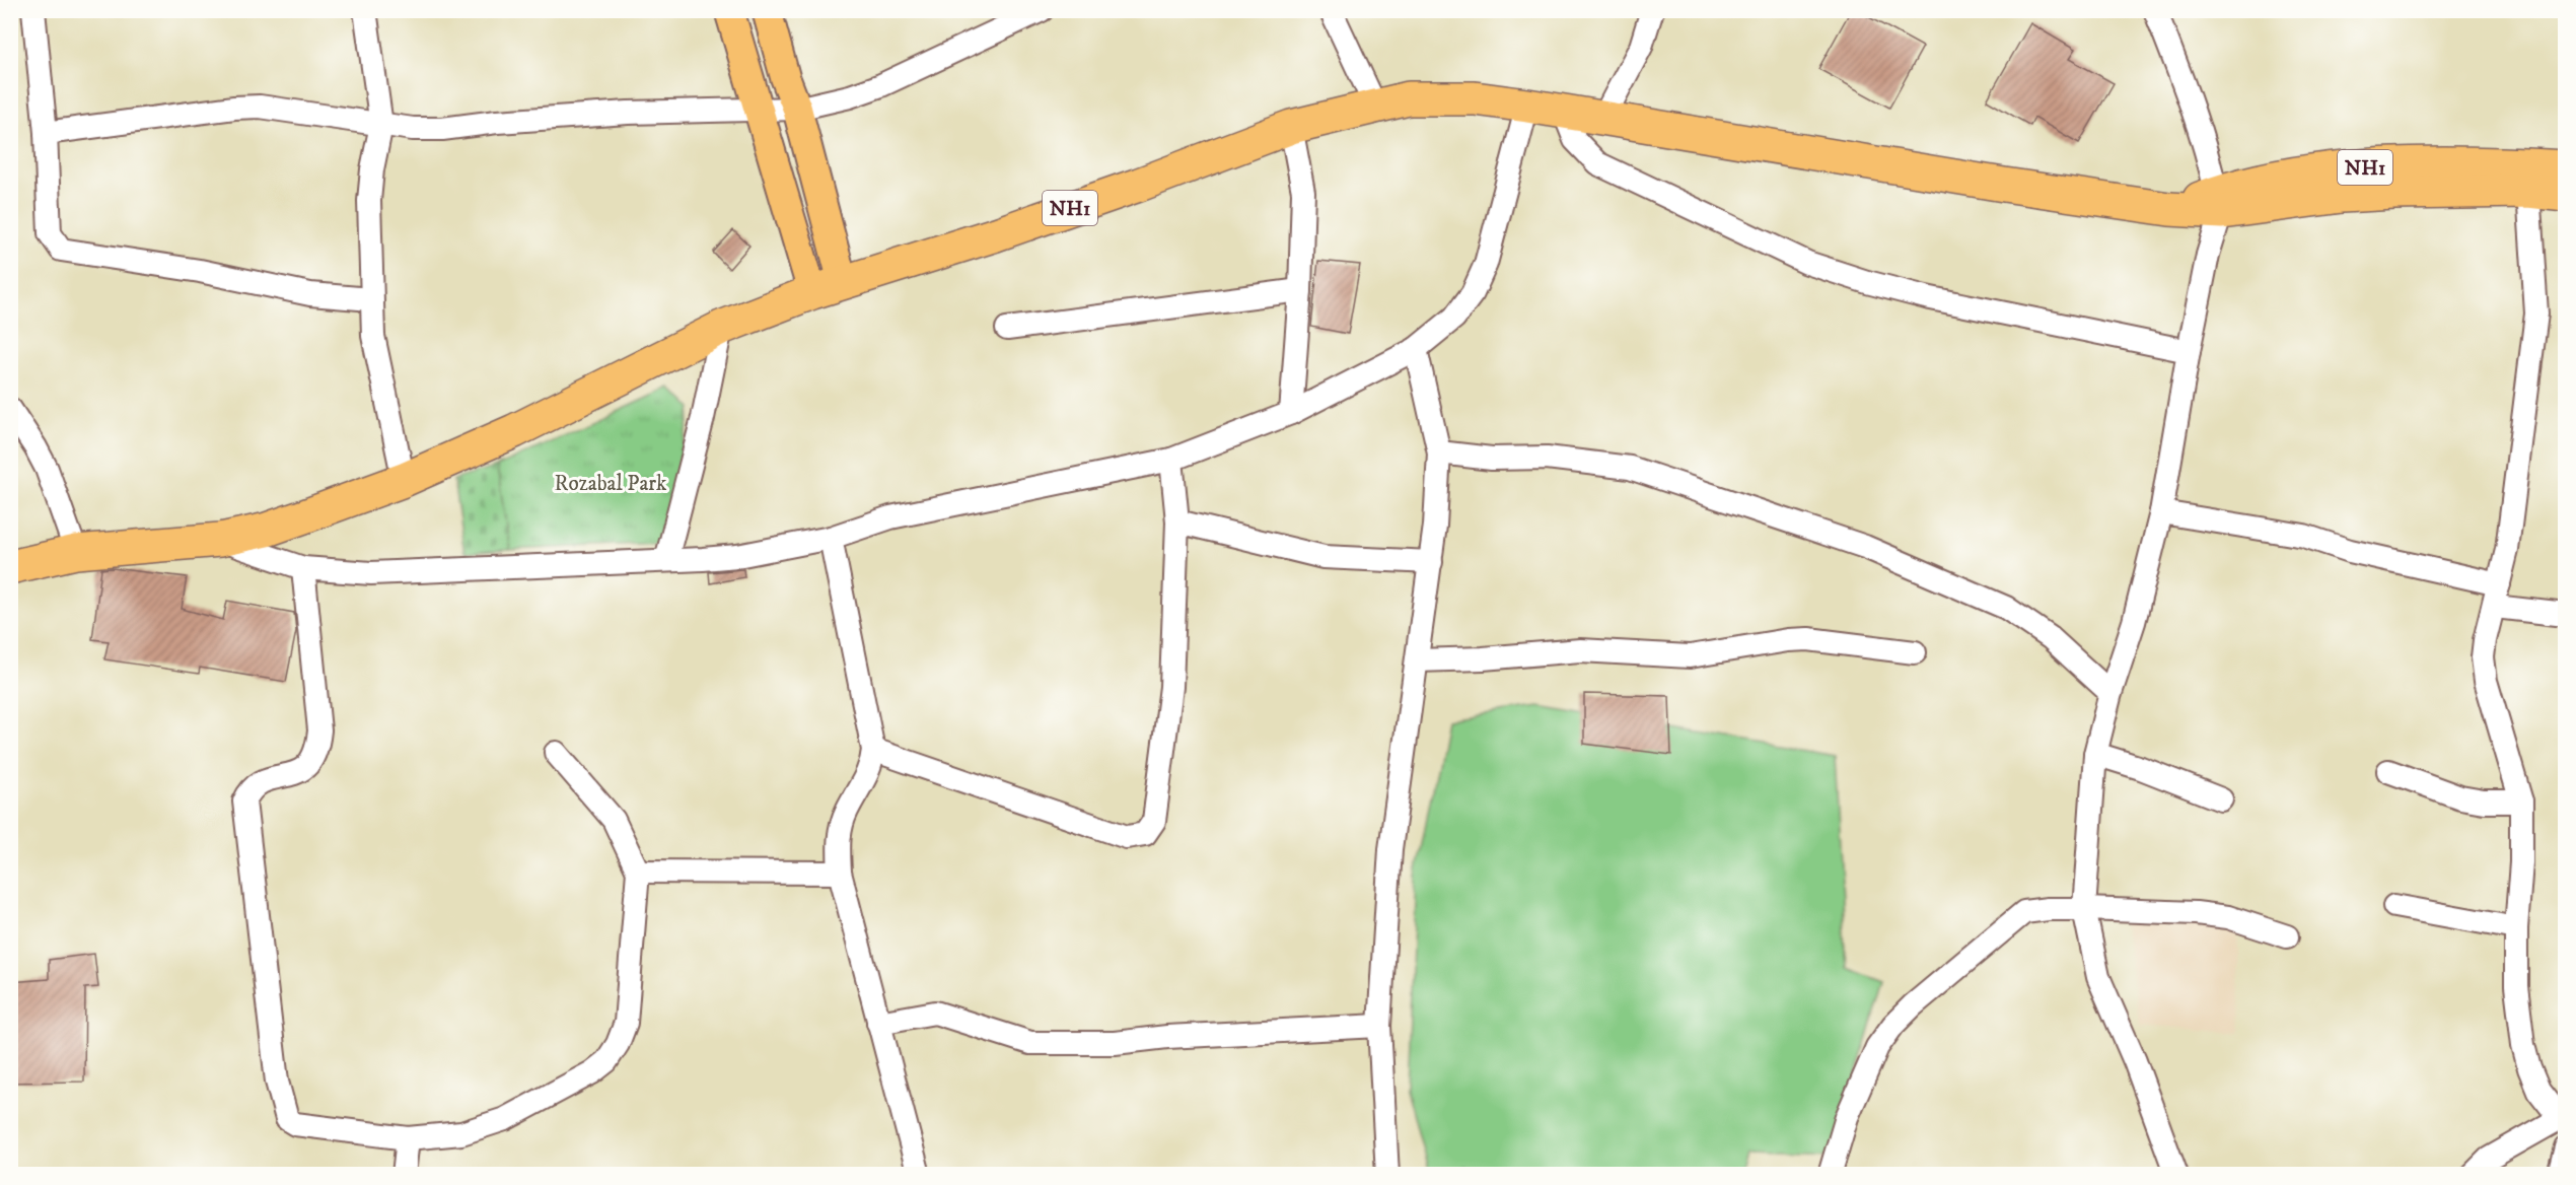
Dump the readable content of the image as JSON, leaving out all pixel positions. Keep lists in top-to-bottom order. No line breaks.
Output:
{"streets":{"highway":["NH1"]},"parks":["Rozabal Park"]}
